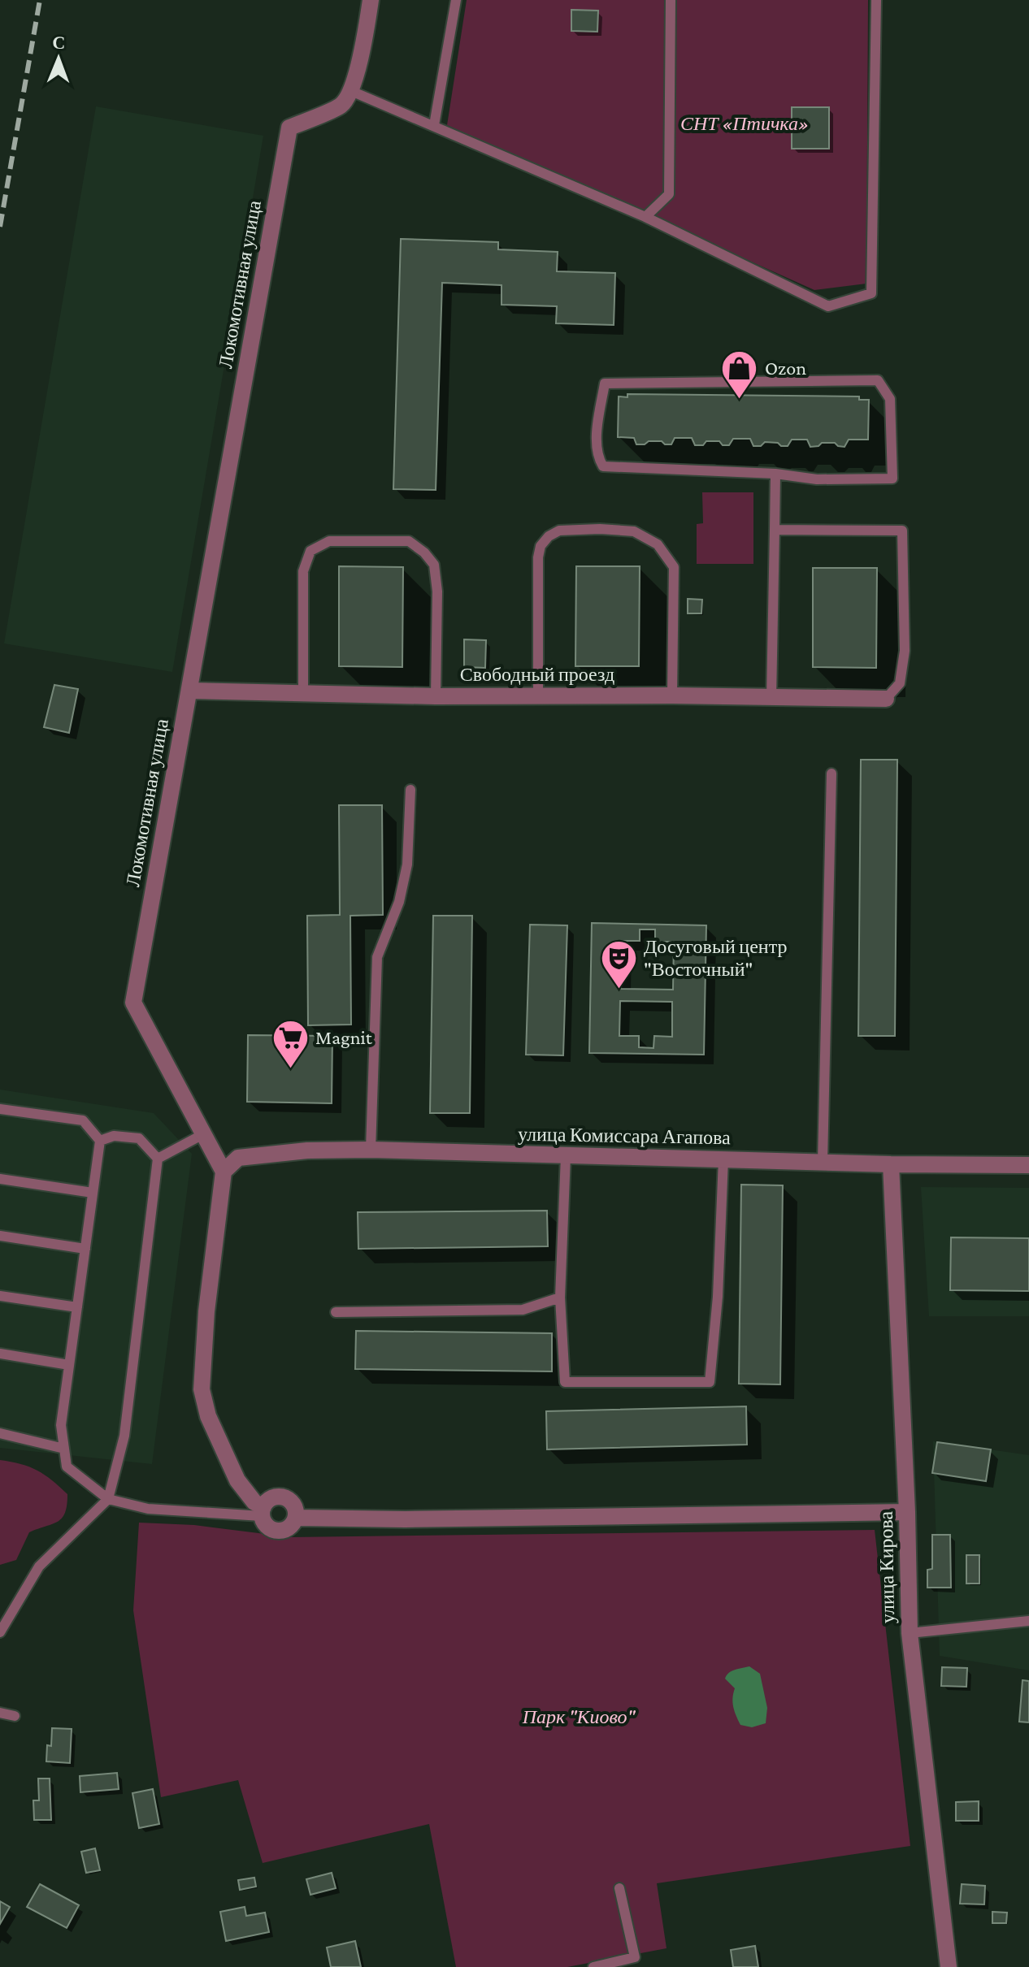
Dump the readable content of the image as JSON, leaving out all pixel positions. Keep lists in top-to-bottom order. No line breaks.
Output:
{"streets":{"street":["Локомотивная улица","Свободный проезд","улица Комиссара Агапова","улица Кирова"]},"crossings":[["Локомотивная улица","Свободный проезд"],["Локомотивная улица","улица Комиссара Агапова"],["улица Комиссара Агапова","улица Кирова"]],"parks":["СНТ «Птичка»","Парк \"Киово\""],"places":{"shop":["Ozon"],"theatre":["Досуговый центр \"Восточный\""],"supermarket":["Magnit"]},"north":"top"}
